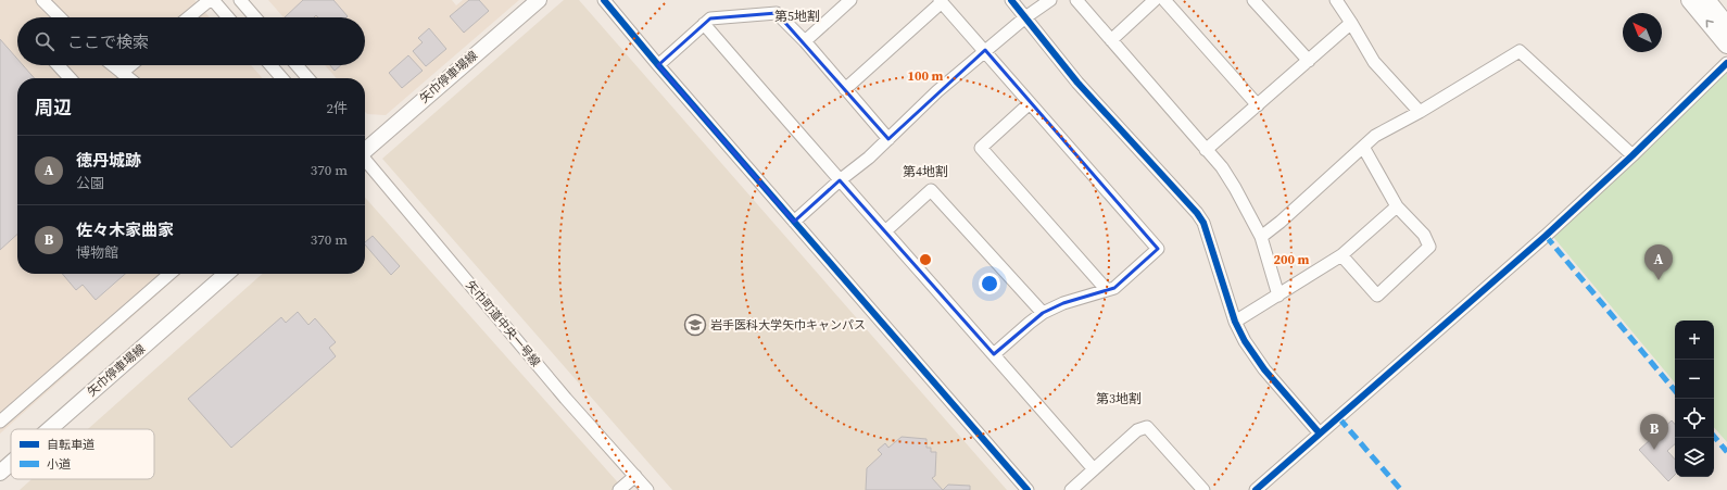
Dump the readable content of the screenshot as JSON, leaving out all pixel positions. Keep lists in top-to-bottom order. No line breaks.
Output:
{"streets":{"main road":["矢巾停車場線"],"street":["矢巾町道中央一号線"]},"districts":["第5地割","第4地割","第3地割"],"places":{"school or university":["岩手医科大学矢巾キャンパス"]},"legend":["自転車道","小道"],"north":"top left","page":{"search":"ここで検索","heading":["周辺","2件"],"list":[{"mark":"A","name":"徳丹城跡","note":"公園","value":"370 m"},{"mark":"B","name":"佐々木家曲家","note":"博物館","value":"370 m"}],"pins":["A","B"],"map_buttons":["+","−"]},"rings":["100 m","200 m"]}
